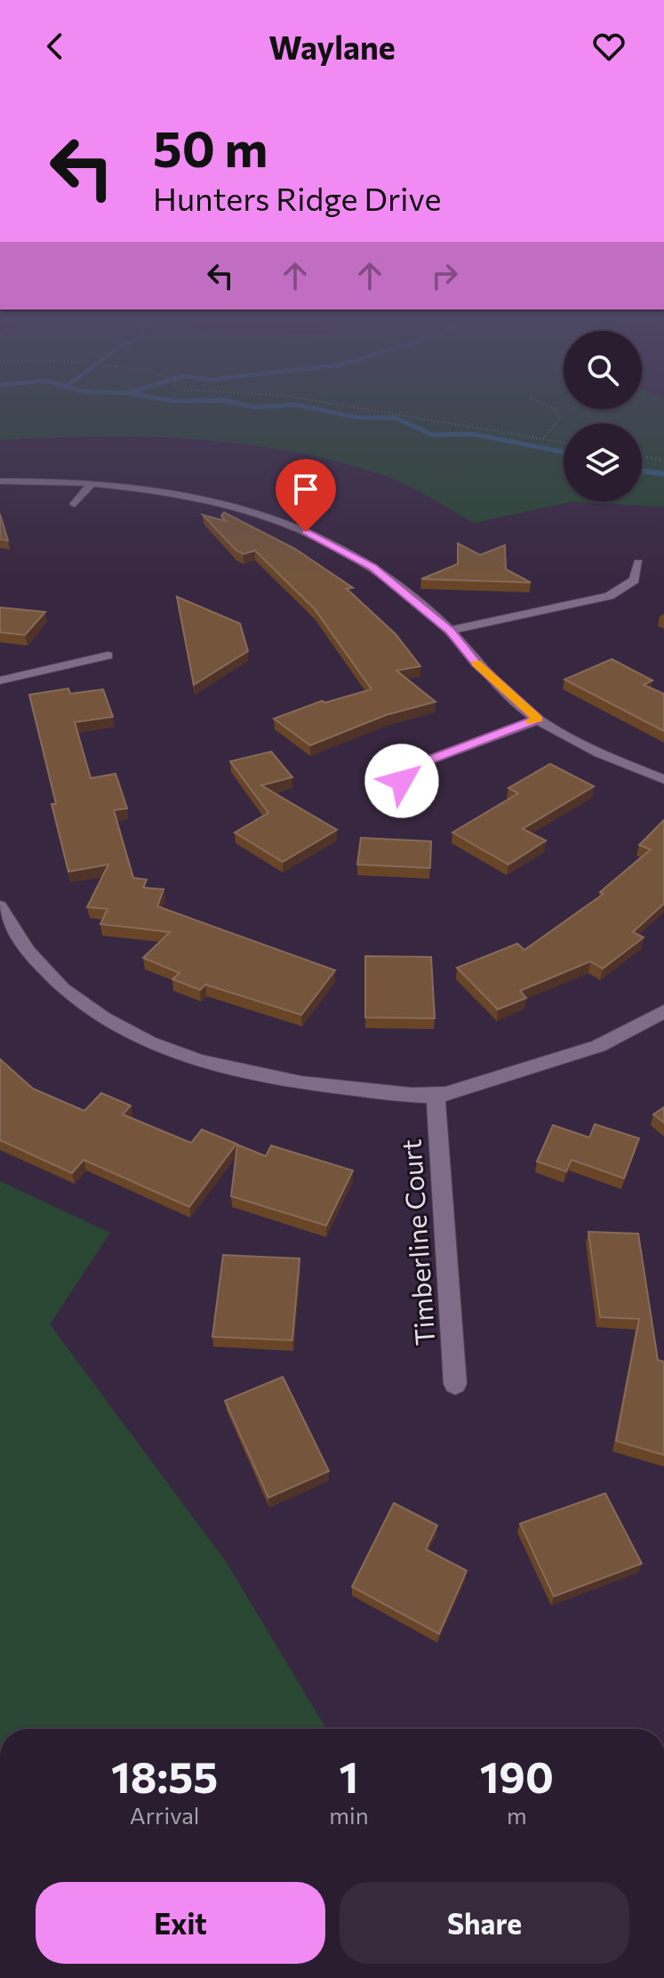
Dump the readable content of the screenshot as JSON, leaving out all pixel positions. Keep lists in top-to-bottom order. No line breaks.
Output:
{"streets":{"street":["Timberline Court"]},"page":{"header":"Waylane","turn":["50 m","Hunters Ridge Drive"],"eta":["18:55","Arrival","1","min","190","m"],"buttons":["Exit","Share"]}}
